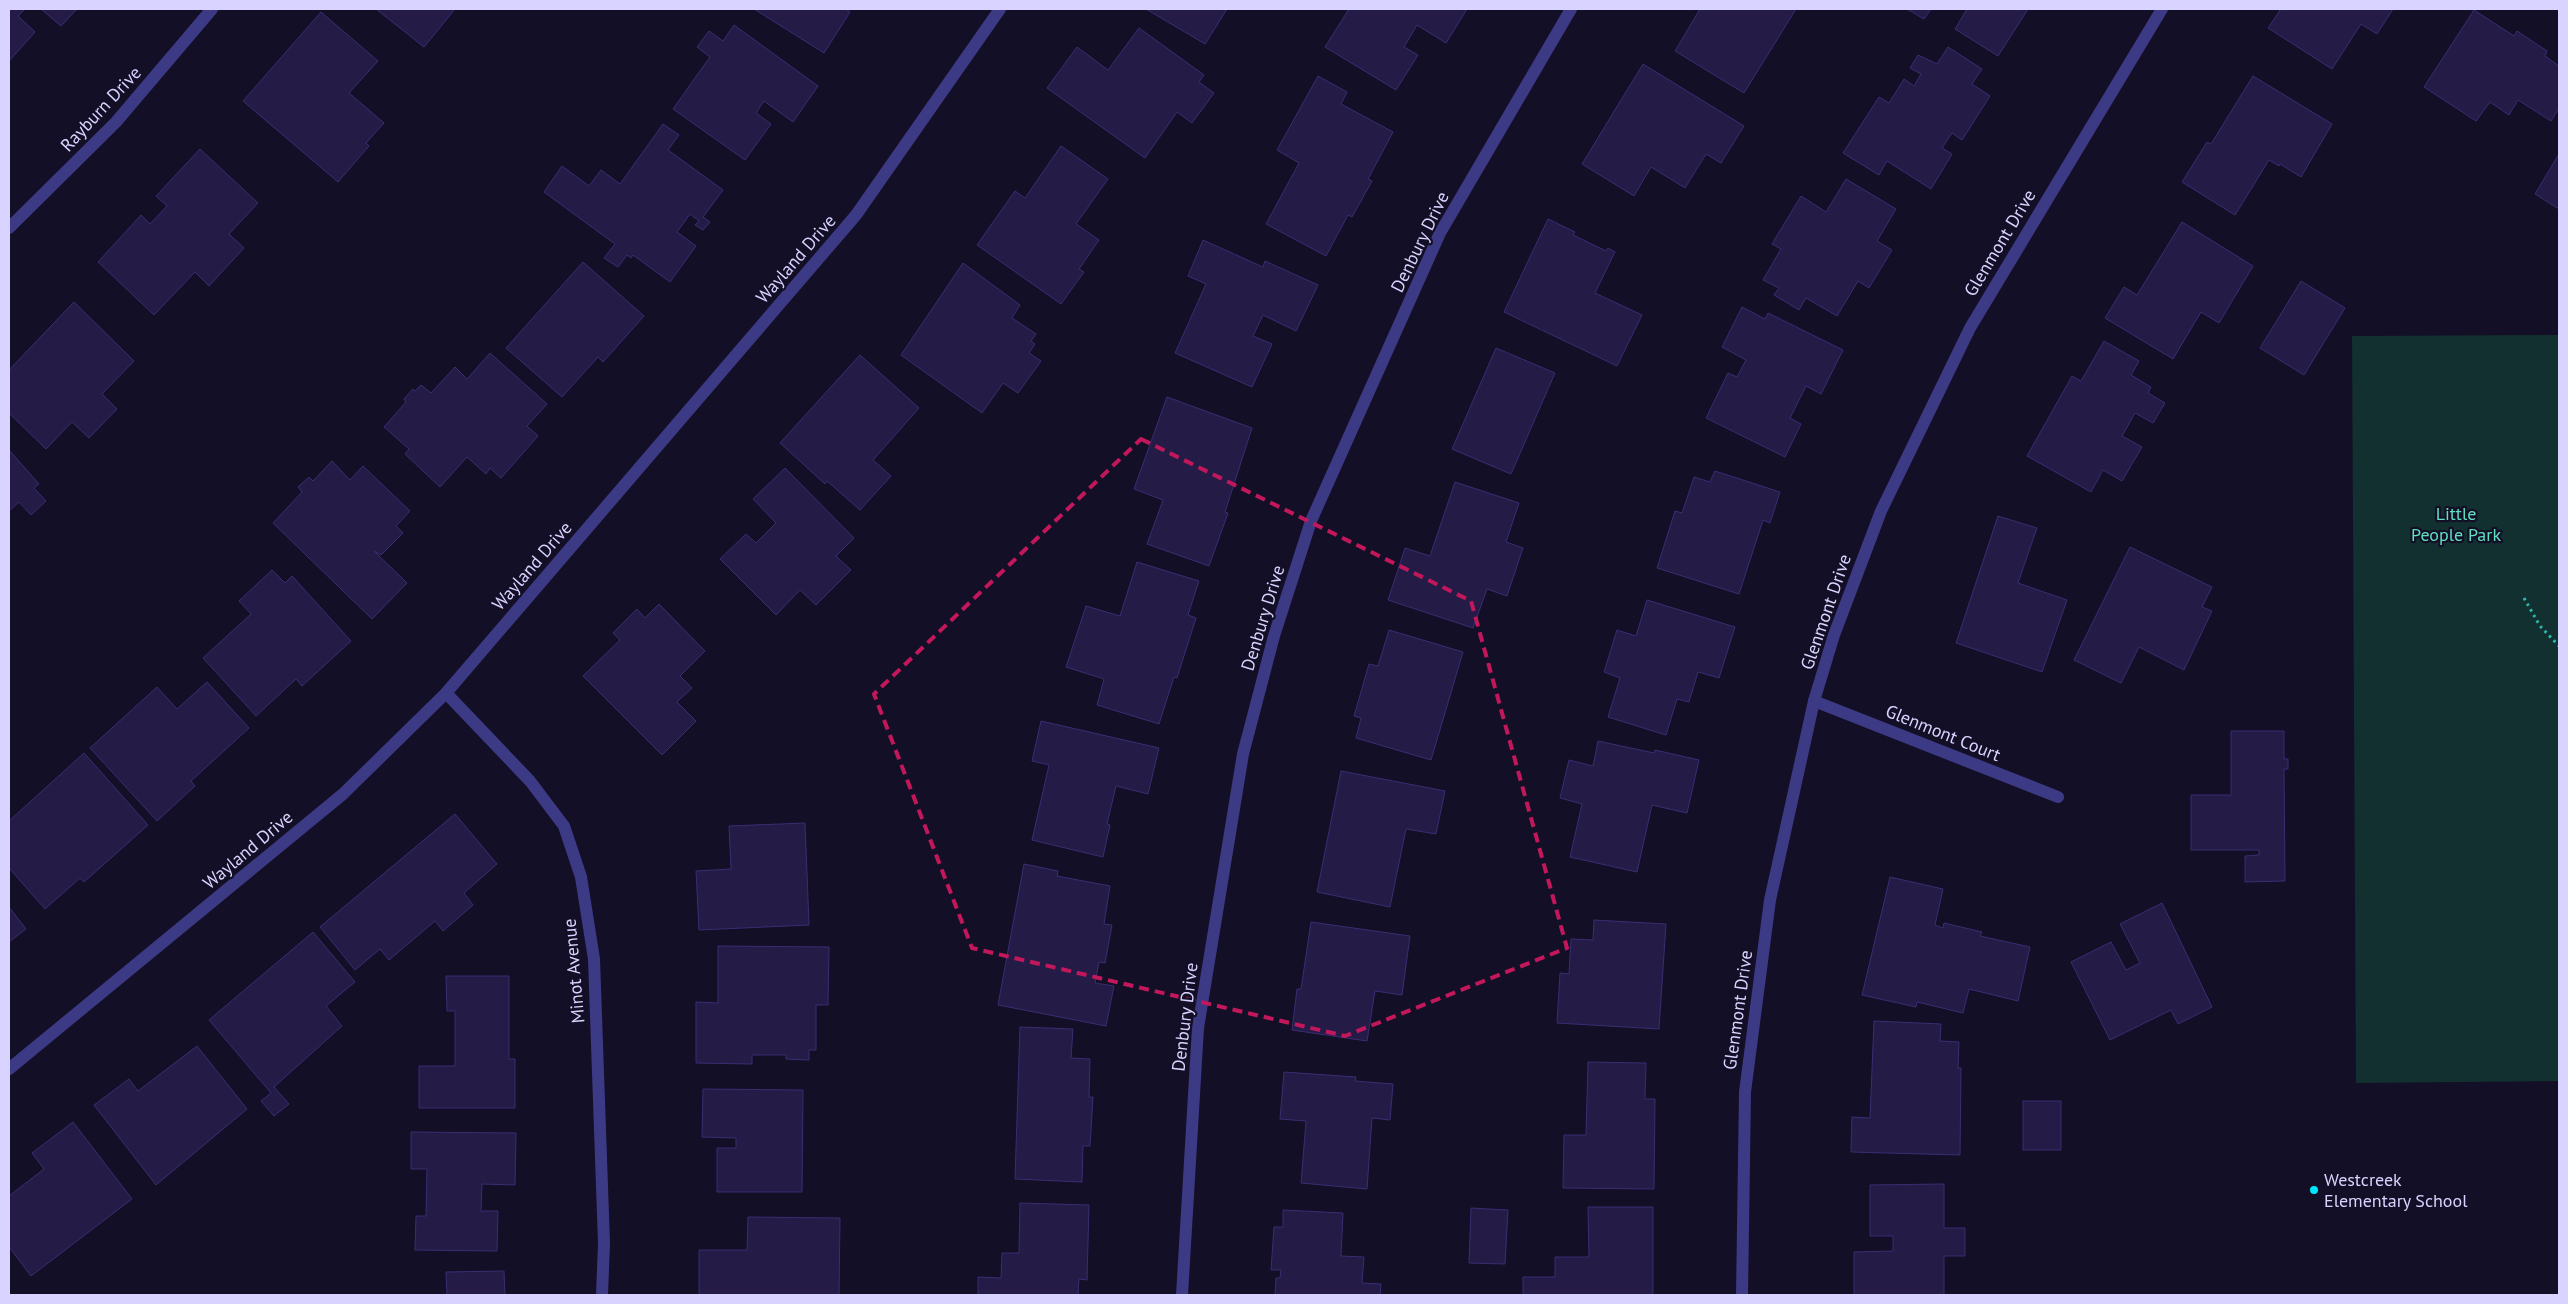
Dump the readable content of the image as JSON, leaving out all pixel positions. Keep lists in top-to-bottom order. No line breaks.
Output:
{"streets":{"street":["Rayburn Drive","Denbury Drive","Glenmont Drive","Wayland Drive","Glenmont Court","Minot Avenue"]},"crossings":[["Glenmont Drive","Glenmont Court"],["Wayland Drive","Minot Avenue"]],"parks":["Little People Park"],"places":["Westcreek Elementary School"]}
